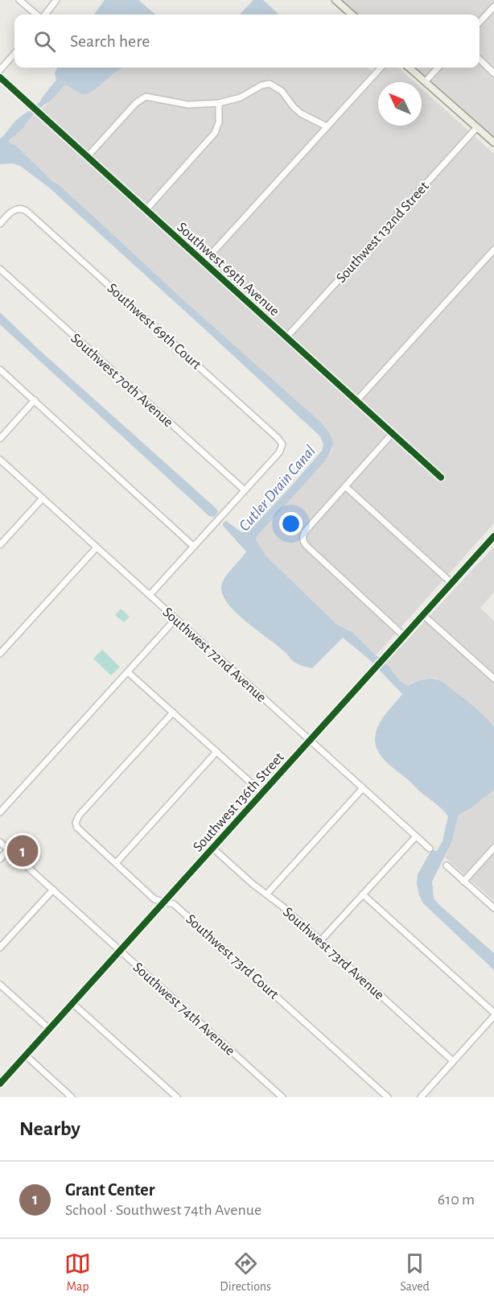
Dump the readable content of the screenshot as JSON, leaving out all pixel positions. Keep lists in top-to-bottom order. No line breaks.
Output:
{"streets":{"street":["Southwest 132nd Street","Southwest 69th Avenue","Southwest 69th Court","Southwest 70th Avenue","Southwest 72nd Avenue","Southwest 136th Street","Southwest 73rd Avenue","Southwest 73rd Court","Southwest 74th Avenue"]},"crossings":[["Southwest 132nd Street","Southwest 69th Avenue"],["Southwest 69th Court","Southwest 70th Avenue"],["Southwest 72nd Avenue","Southwest 136th Street"],["Southwest 136th Street","Southwest 73rd Avenue"],["Southwest 136th Street","Southwest 73rd Court"],["Southwest 136th Street","Southwest 74th Avenue"]],"water":["Cutler Drain Canal"],"north":"top left","page":{"search":"Search here","pins":"1","heading":"Nearby","list":[{"mark":"1","name":"Grant Center","note":"School · Southwest 74th Avenue","value":"610 m"}],"nav":["Map","Directions","Saved"]}}
